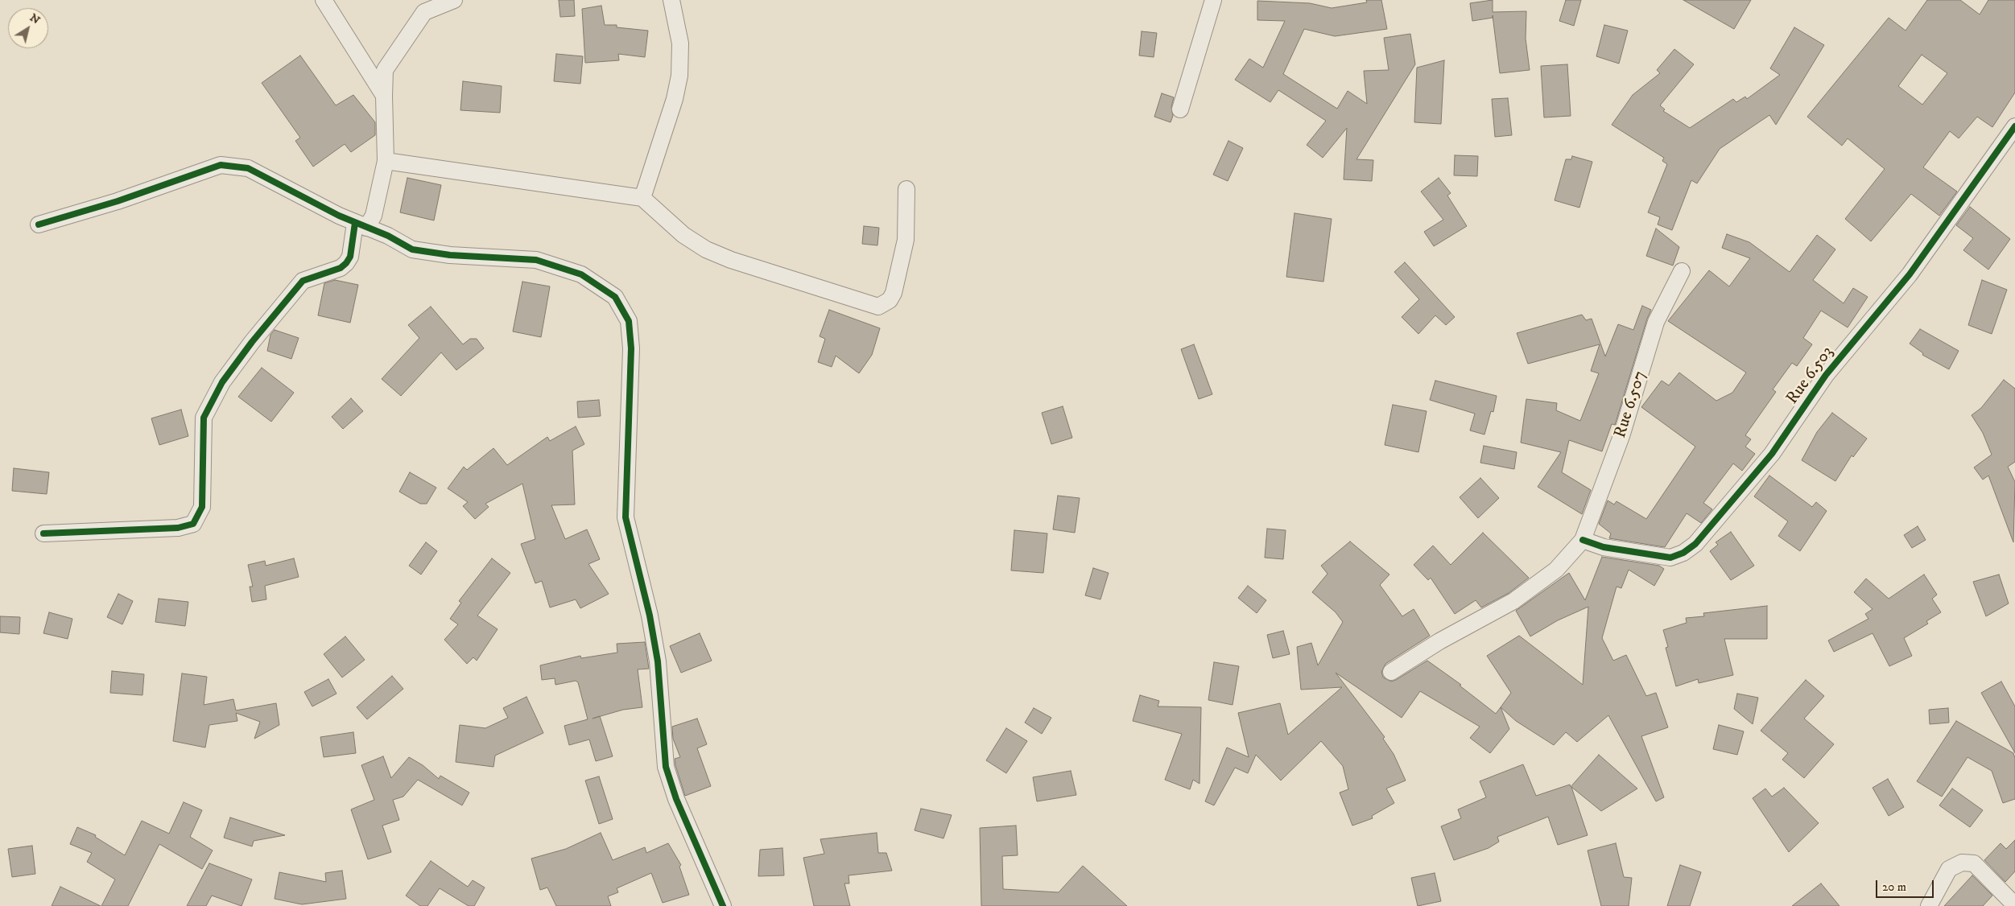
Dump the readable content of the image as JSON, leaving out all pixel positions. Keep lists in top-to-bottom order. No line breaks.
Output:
{"streets":{"street":["Rue 6.503","Rue 6.507"]},"crossings":[["Rue 6.503","Rue 6.507"]],"scale_bar":"20 m","north":"top right"}
